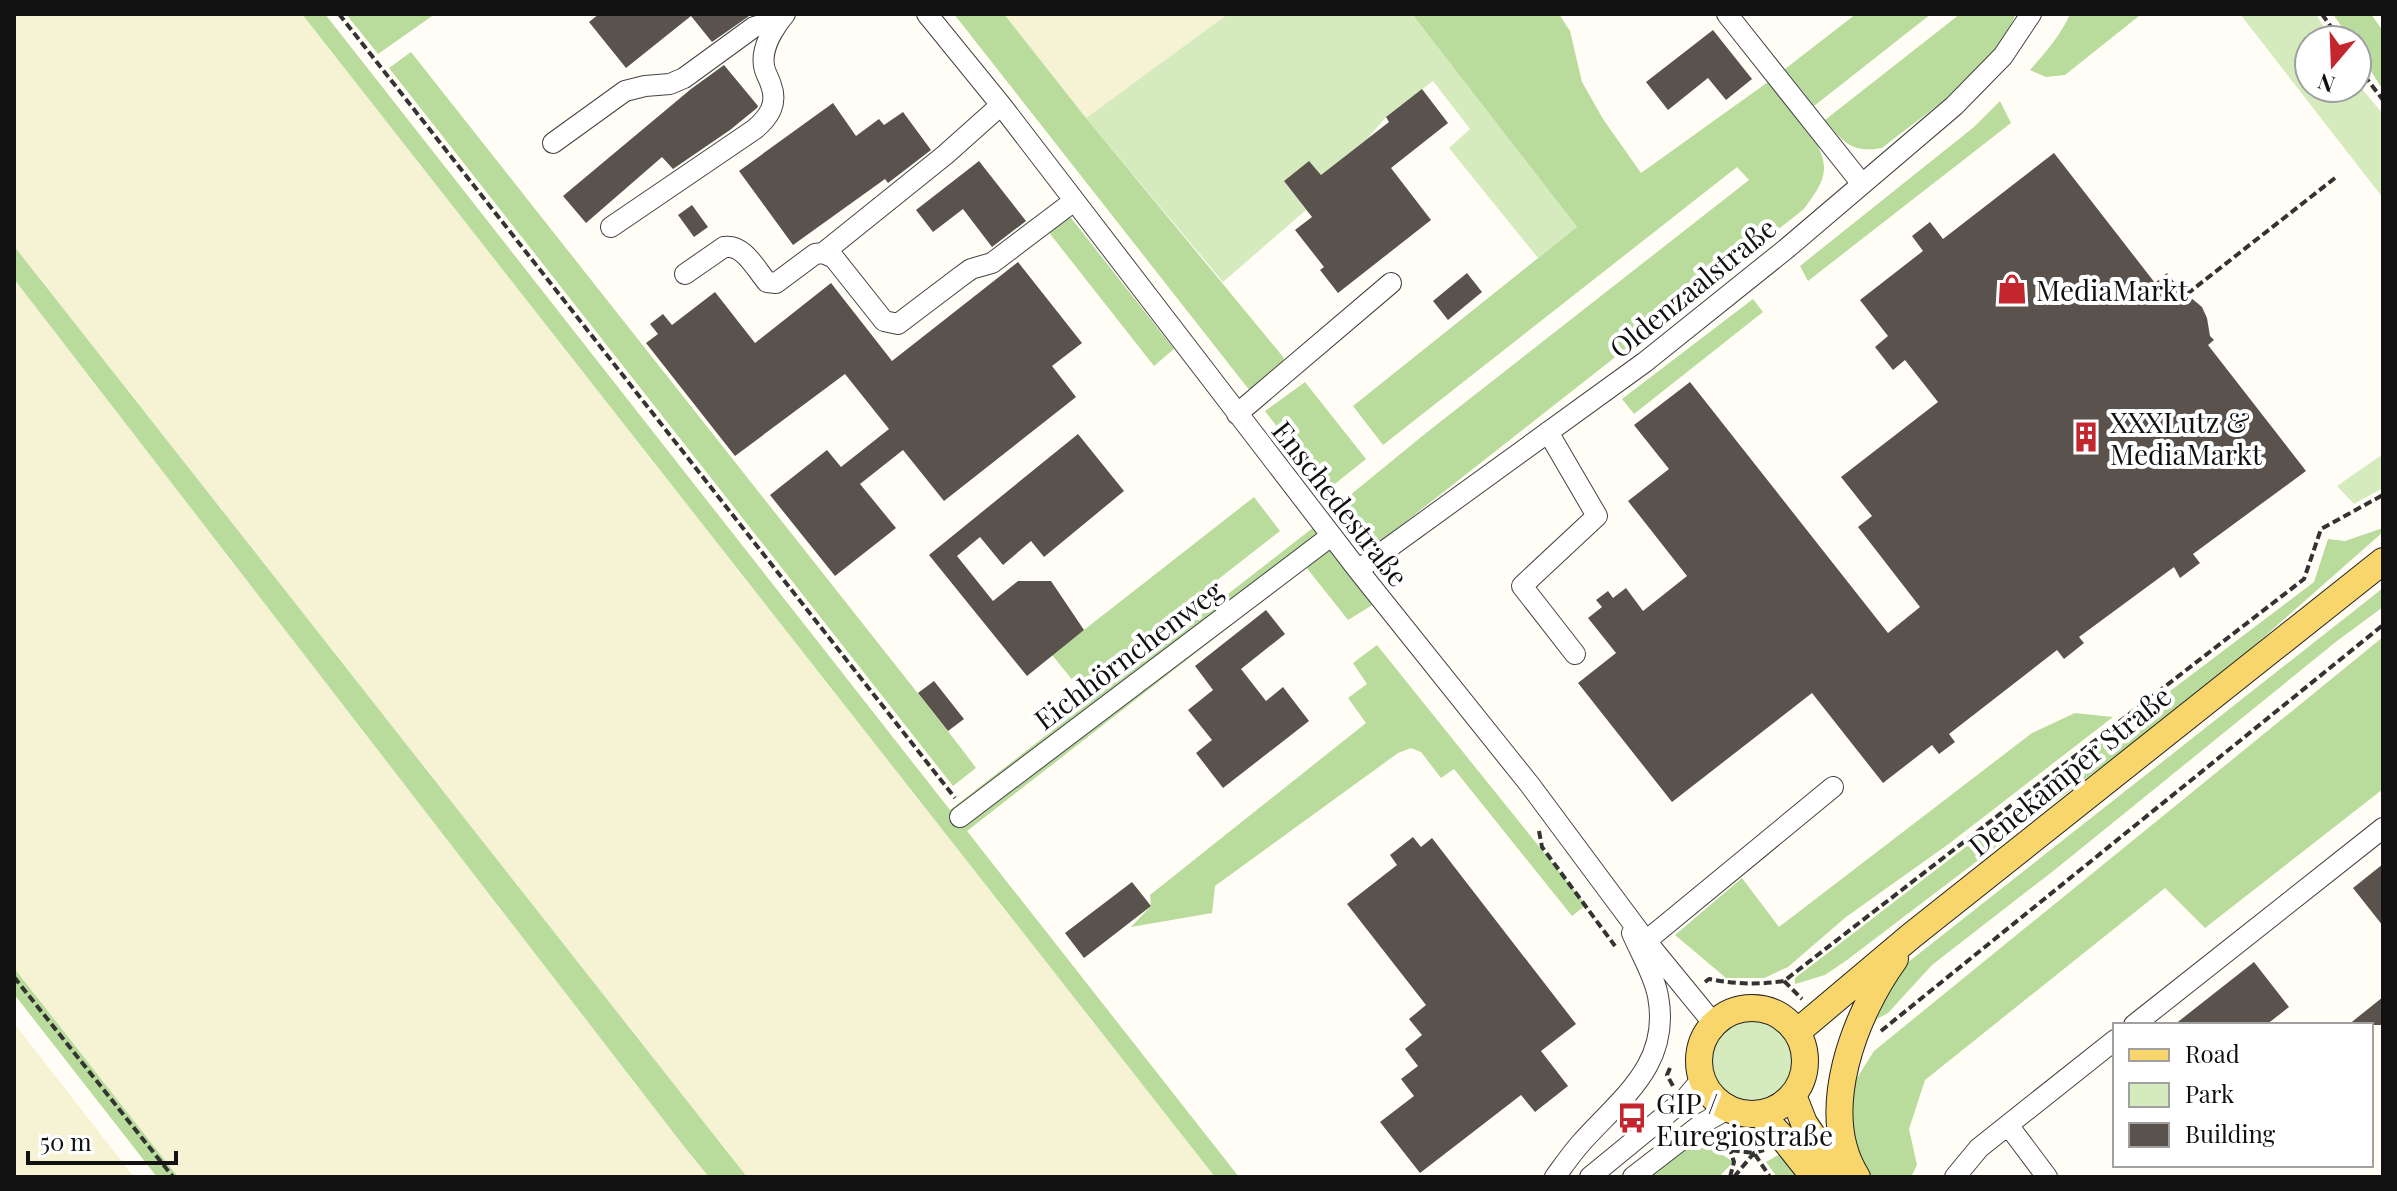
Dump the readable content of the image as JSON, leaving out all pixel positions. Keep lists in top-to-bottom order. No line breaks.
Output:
{"streets":{"main road":["Denekamper Straße"],"street":["Oldenzaalstraße","Enschedestraße","Eichhörnchenweg"]},"crossings":[["Oldenzaalstraße","Enschedestraße"],["Enschedestraße","Eichhörnchenweg"],["Enschedestraße","Denekamper Straße"]],"places":{"shop":["MediaMarkt"],"building":["XXXLutz & MediaMarkt"],"bus stop":["GIP / Euregiostraße"]},"legend":["Road","Park","Building"],"scale_bar":"50 m","north":"bottom"}
